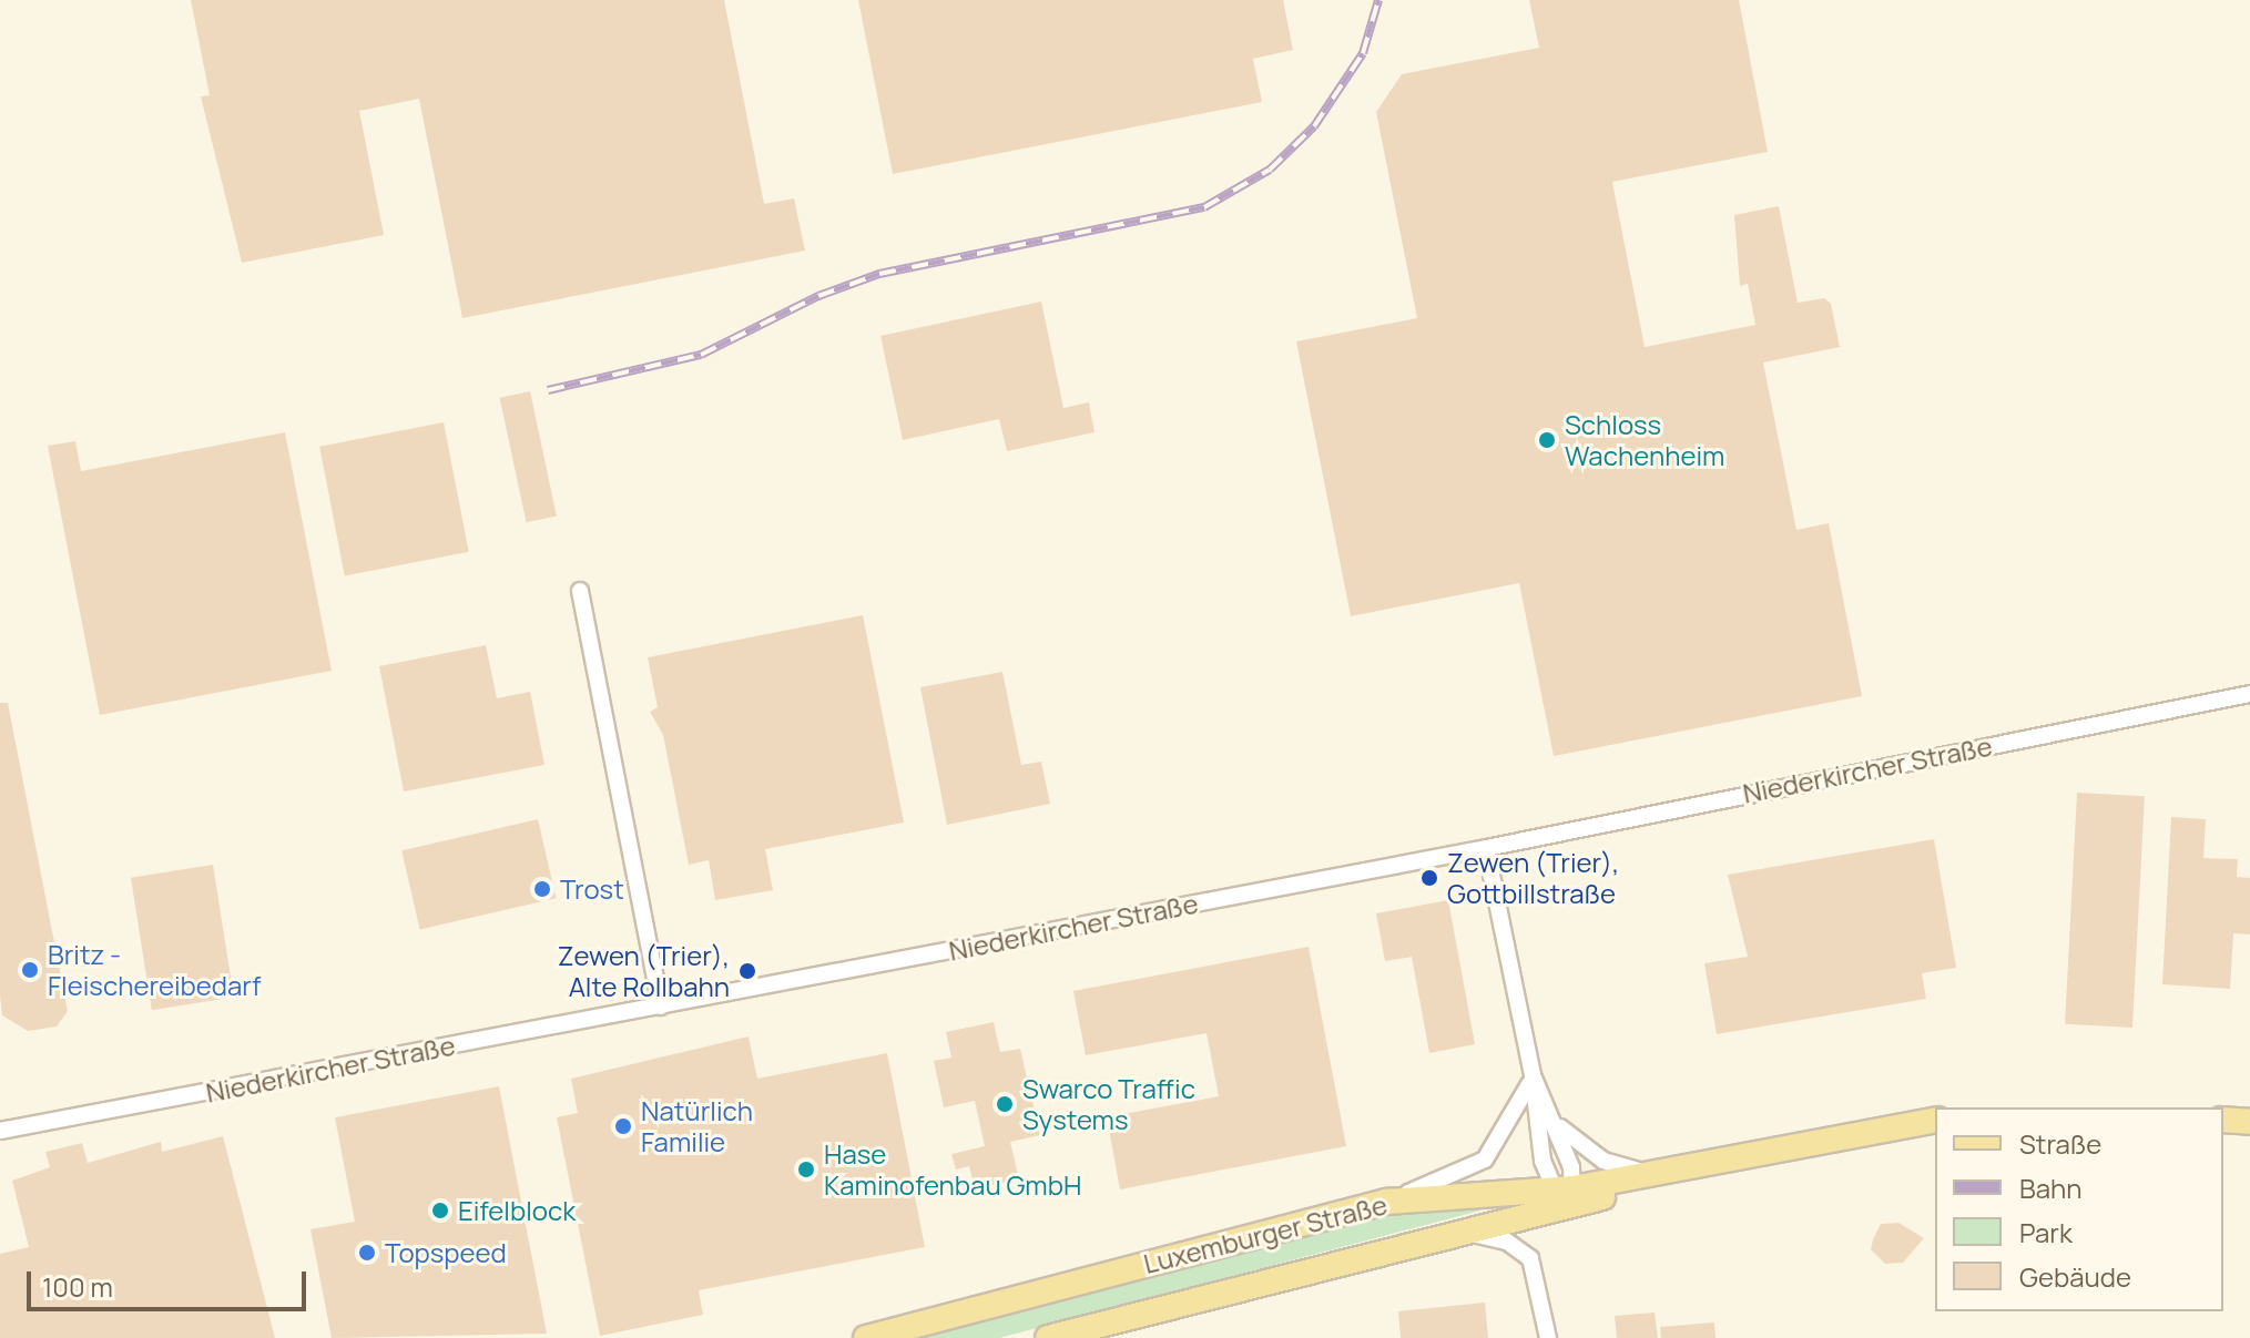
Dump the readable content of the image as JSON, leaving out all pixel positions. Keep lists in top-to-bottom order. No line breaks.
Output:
{"streets":{"main road":["Luxemburger Straße"],"street":["Niederkircher Straße"]},"places":["Schloss Wachenheim","Zewen (Trier), Gottbillstraße","Trost","Britz - Fleischereibedarf","Zewen (Trier), Alte Rollbahn","Swarco Traffic Systems","Natürlich Familie","Hase Kaminofenbau GmbH","Eifelblock","Topspeed"],"legend":["Straße","Bahn","Park","Gebäude"],"scale_bar":"100 m"}
